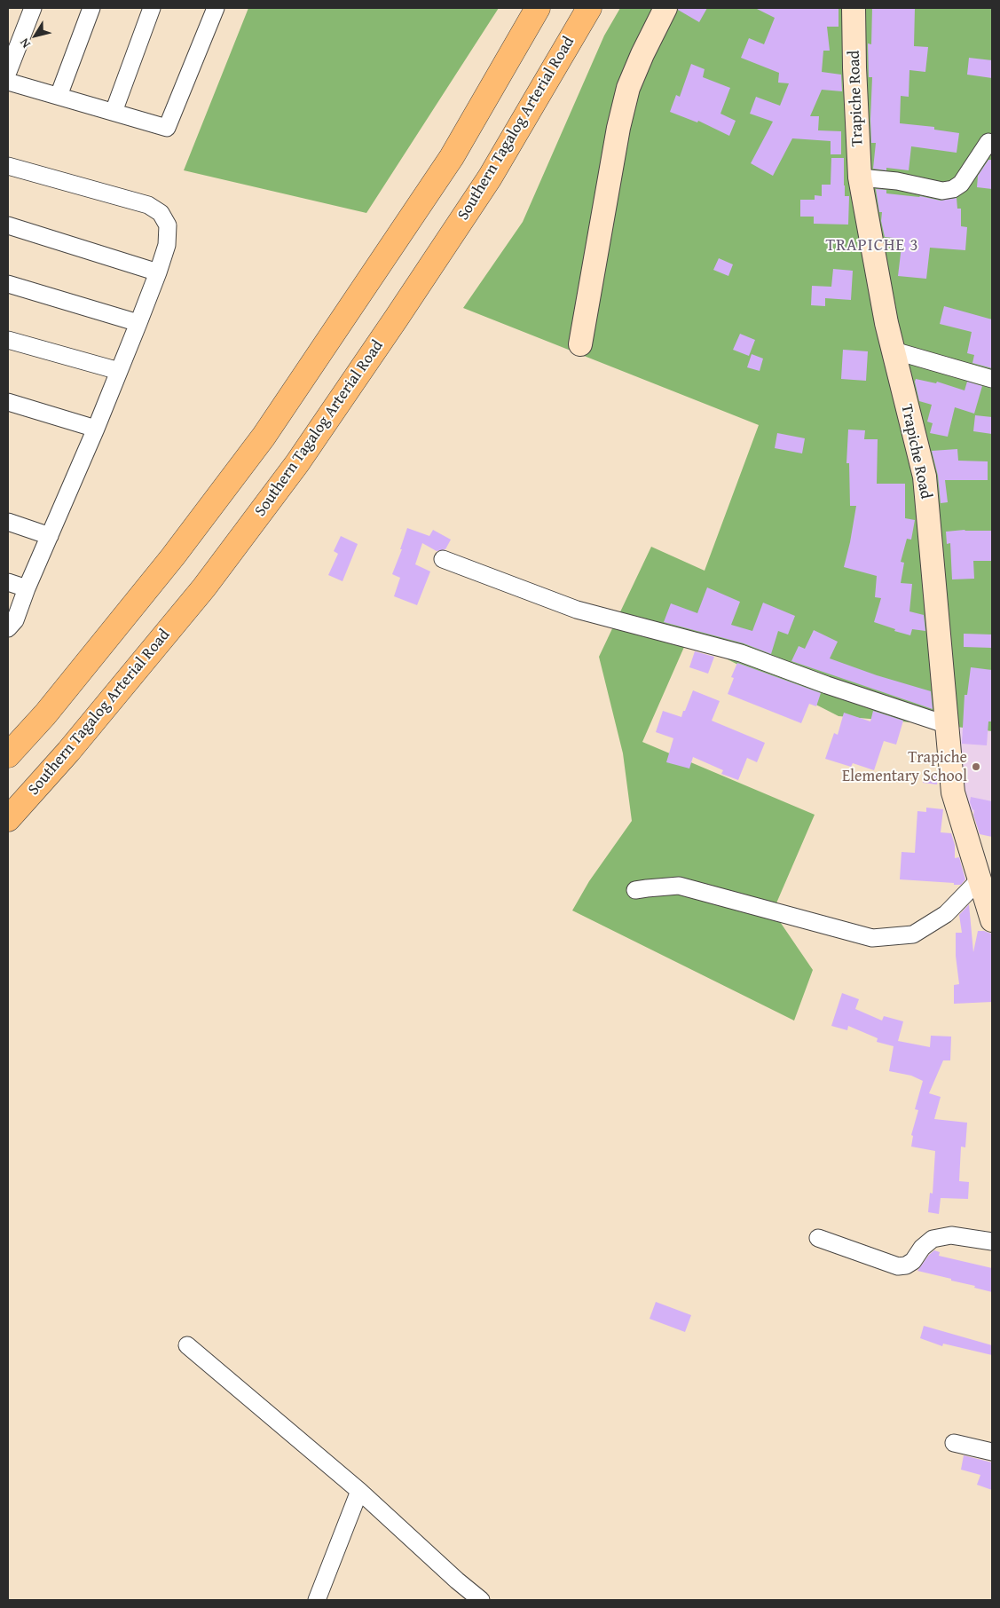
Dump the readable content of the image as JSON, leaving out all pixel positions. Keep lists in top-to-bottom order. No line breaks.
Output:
{"streets":{"highway":["Southern Tagalog Arterial Road"],"street":["Trapiche Road"]},"districts":["TRAPICHE 3"],"places":["Trapiche Elementary School"],"north":"bottom left"}
